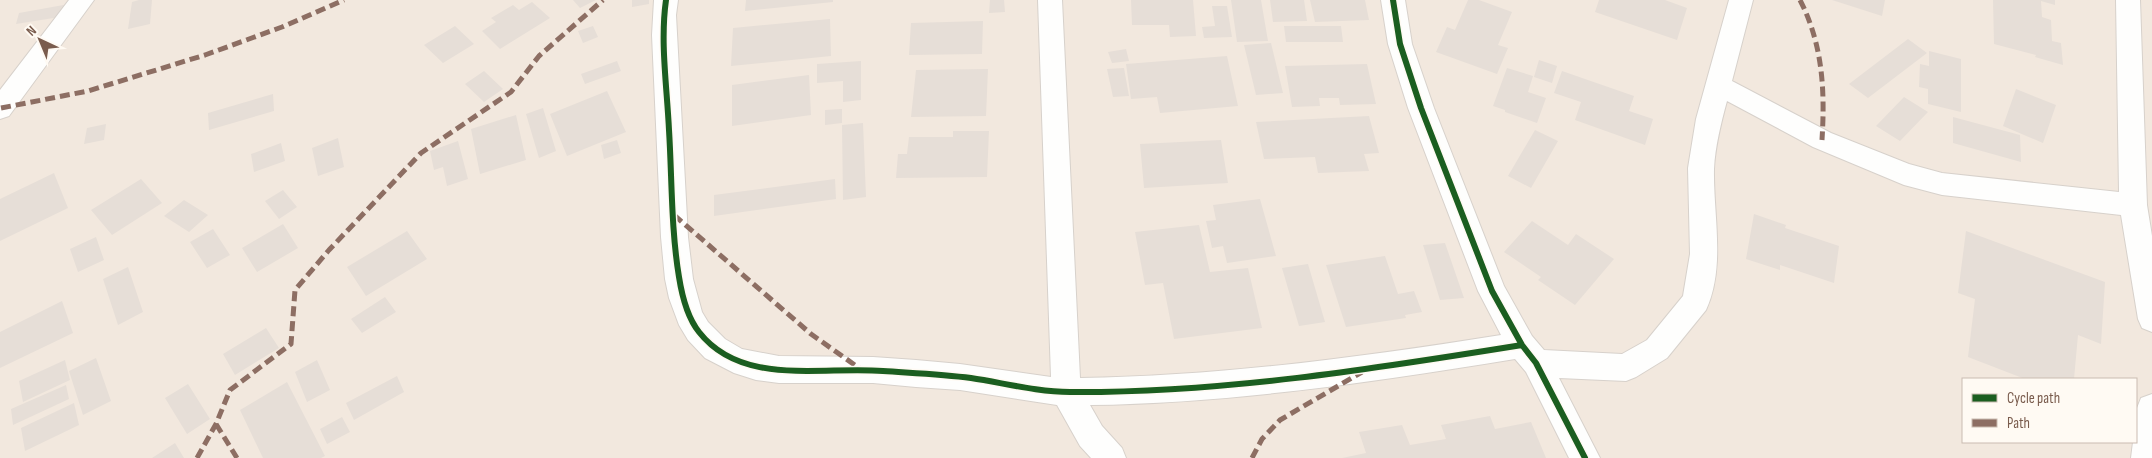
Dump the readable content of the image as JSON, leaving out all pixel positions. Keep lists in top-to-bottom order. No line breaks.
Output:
{"legend":["Cycle path","Path"],"north":"top left"}
